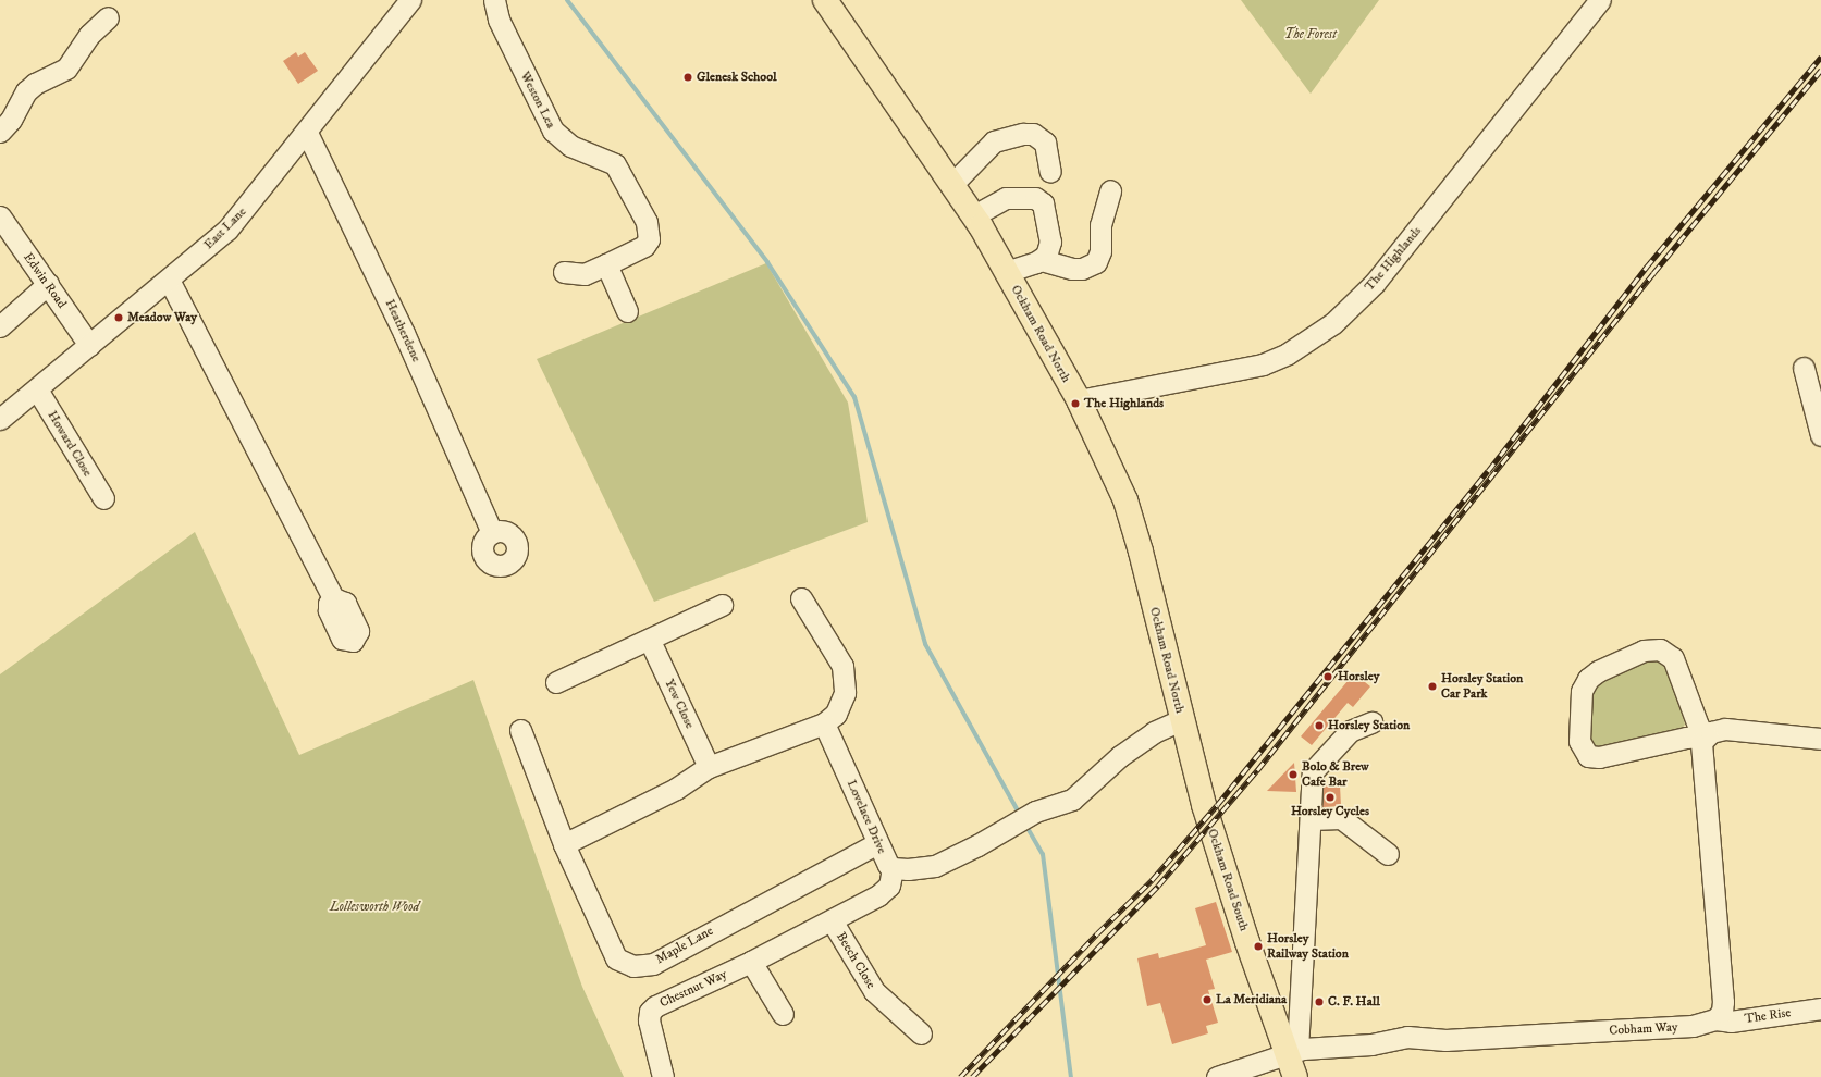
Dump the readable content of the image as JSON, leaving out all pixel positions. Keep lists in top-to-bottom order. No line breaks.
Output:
{"streets":{"main road":["Ockham Road North","Ockham Road South"],"street":["Weston Lea","East Lane","The Highlands","Edwin Road","Heatherdene","Howard Close","Yew Close","Lovelace Drive","Maple Lane","Beech Close","Chestnut Way","The Rise","Cobham Way"]},"crossings":[["East Lane","Edwin Road"],["East Lane","Heatherdene"],["East Lane","Howard Close"],["The Highlands","Ockham Road North"],["Ockham Road North","Lovelace Drive"],["Ockham Road North","Ockham Road South"],["Lovelace Drive","Maple Lane"],["Lovelace Drive","Chestnut Way"],["Ockham Road South","Cobham Way"],["Beech Close","Chestnut Way"],["The Rise","Cobham Way"]],"parks":["The Forest","Lollesworth Wood"],"places":["Glenesk School","Meadow Way","The Highlands","Horsley","Horsley Station Car Park","Horsley Station","Bolo & Brew Cafe Bar","Horsley Cycles","Horsley Railway Station","La Meridiana","C. F. Hall"]}
